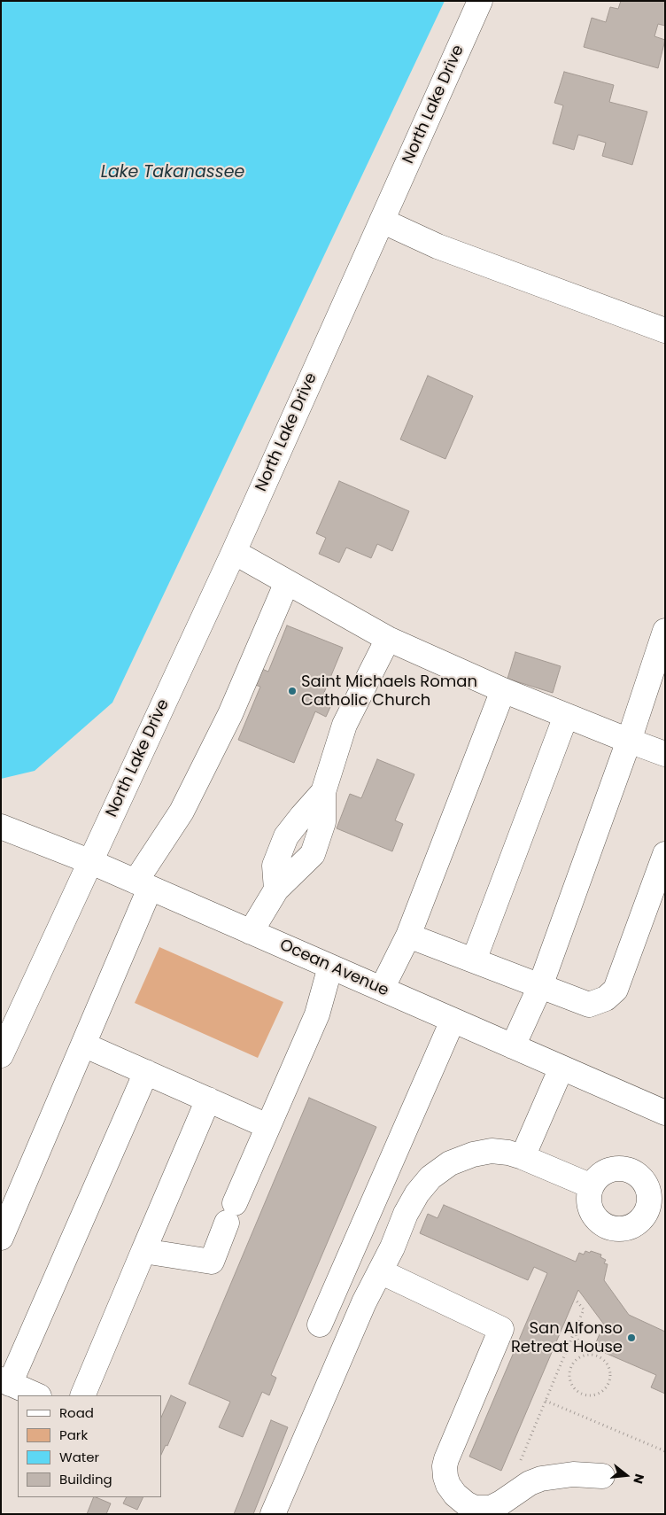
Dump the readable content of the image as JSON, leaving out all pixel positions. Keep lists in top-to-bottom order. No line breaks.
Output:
{"streets":{"street":["North Lake Drive","Ocean Avenue"]},"crossings":[["North Lake Drive","Ocean Avenue"]],"water":["Lake Takanassee"],"places":["Saint Michaels Roman Catholic Church","San Alfonso Retreat House"],"legend":["Road","Park","Water","Building"],"north":"right"}
